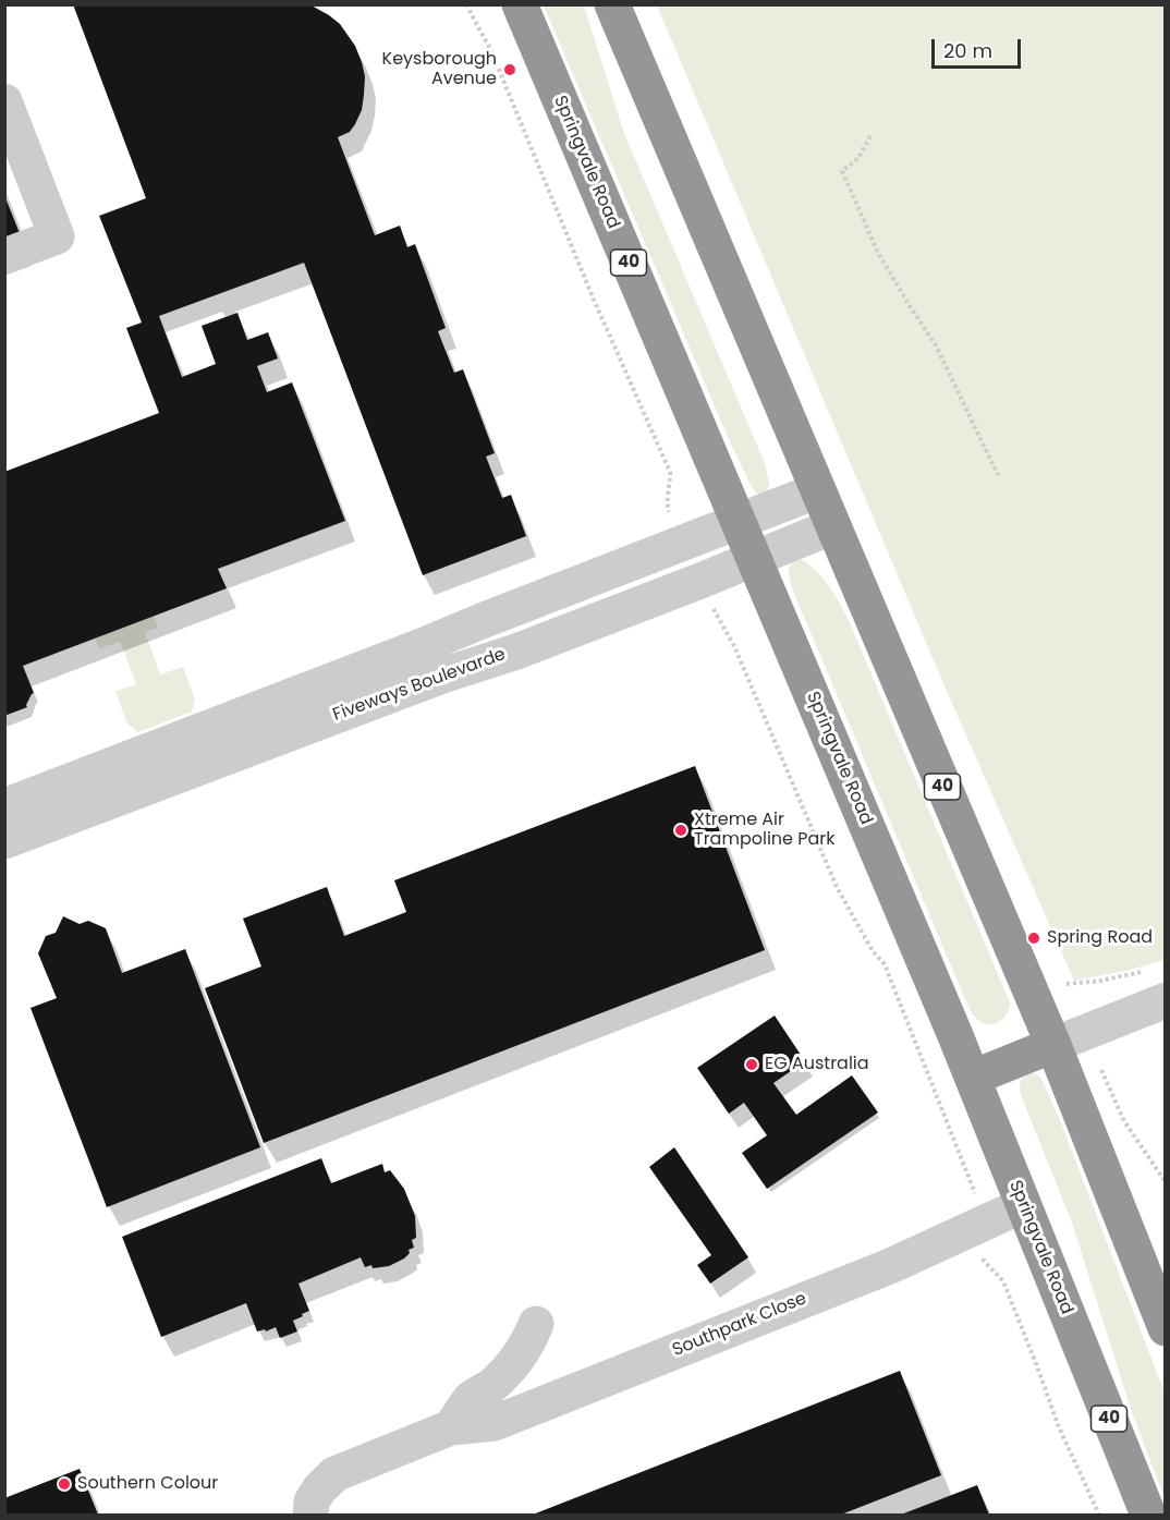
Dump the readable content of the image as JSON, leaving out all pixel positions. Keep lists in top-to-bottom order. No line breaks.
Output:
{"streets":{"highway":["Springvale Road","40"],"street":["Fiveways Boulevarde","Southpark Close"]},"crossings":[["Springvale Road","Fiveways Boulevarde"],["Springvale Road","Southpark Close"],["40","Fiveways Boulevarde"]],"places":["Keysborough Avenue","Xtreme Air Trampoline Park","Spring Road","EG Australia","Southern Colour"],"scale_bar":"20 m"}
